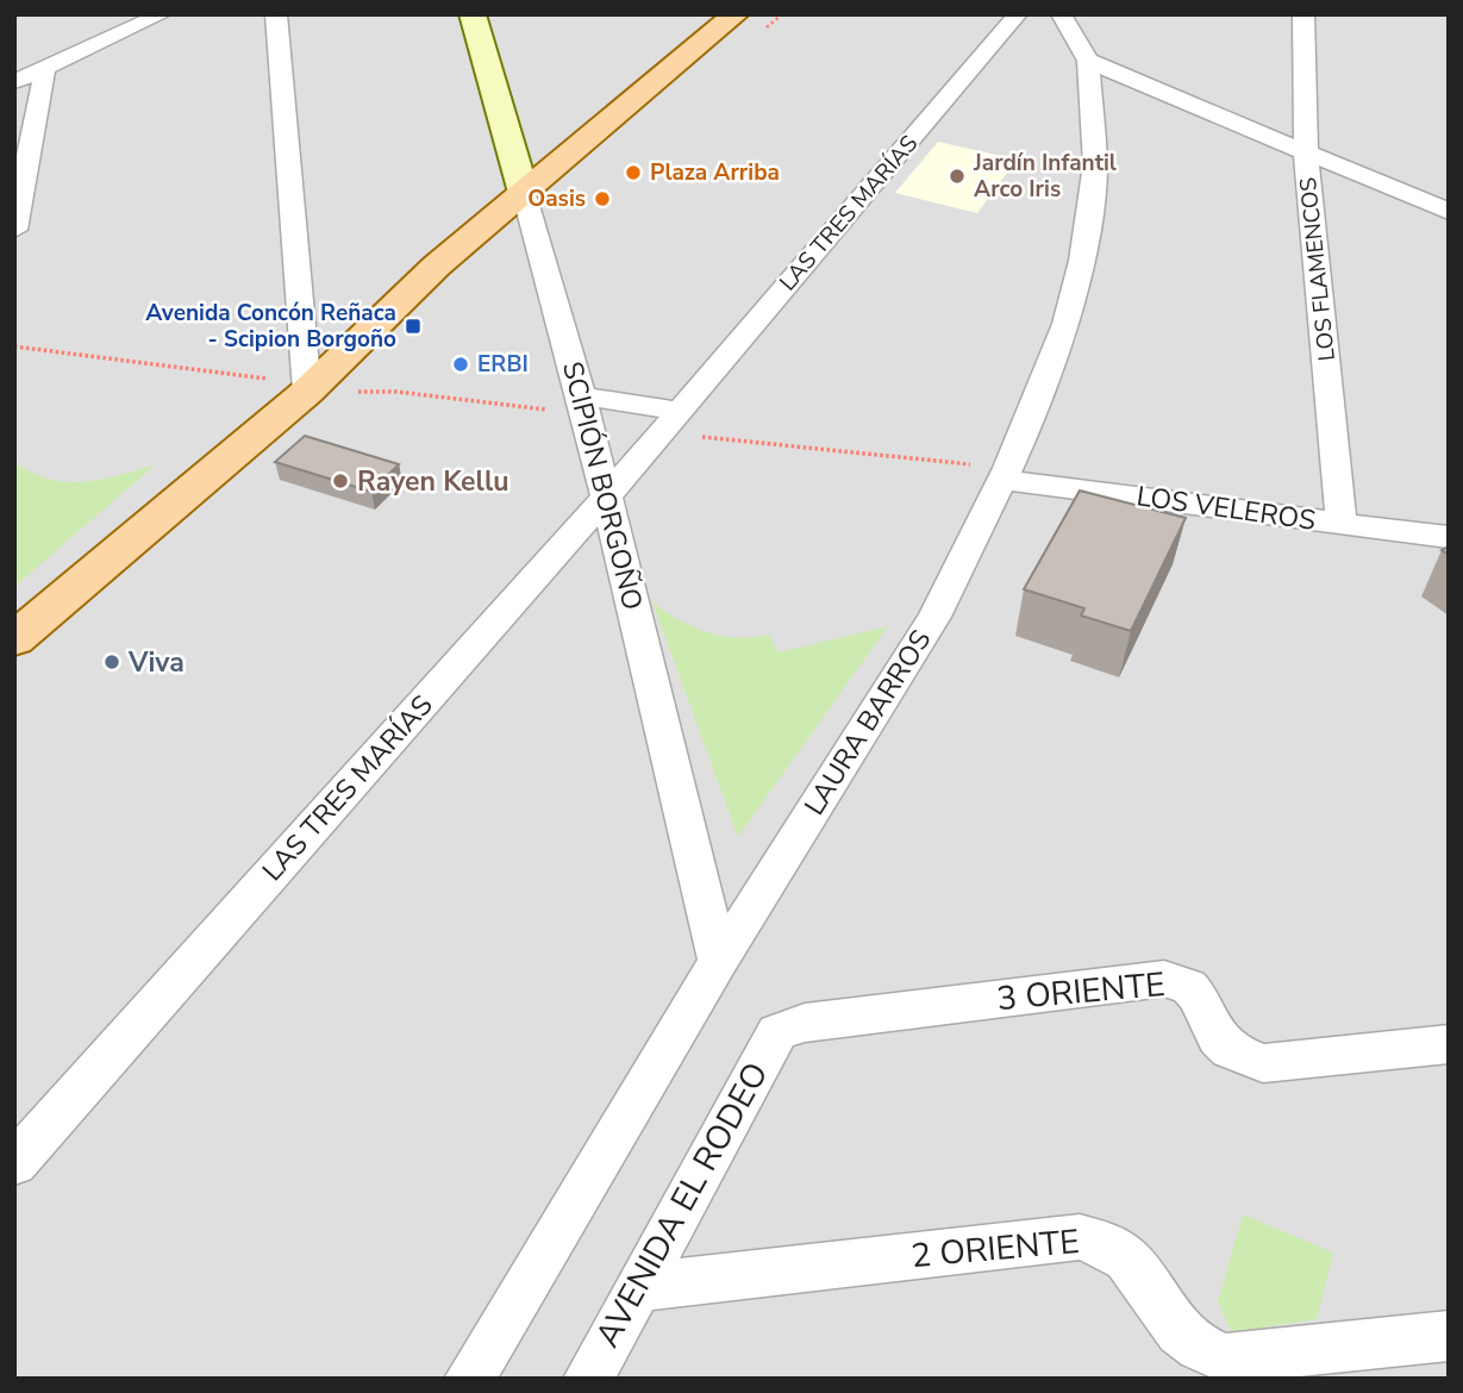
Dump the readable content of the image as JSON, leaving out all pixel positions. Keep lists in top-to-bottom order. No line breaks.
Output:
{"streets":{"street":["LAS TRES MARÍAS","LOS FLAMENCOS","SCIPIÓN BORGOÑO","LOS VELEROS","LAURA BARROS","3 ORIENTE","AVENIDA EL RODEO","2 ORIENTE"]},"crossings":[["LAS TRES MARÍAS","SCIPIÓN BORGOÑO"],["LOS FLAMENCOS","LOS VELEROS"],["SCIPIÓN BORGOÑO","LAURA BARROS"],["LOS VELEROS","LAURA BARROS"],["3 ORIENTE","AVENIDA EL RODEO"],["AVENIDA EL RODEO","2 ORIENTE"]],"places":{"other":["Plaza Arriba","Jardín Infantil Arco Iris","Oasis","ERBI","Rayen Kellu","Viva"],"transit":["Avenida Concón Reñaca - Scipion Borgoño"]}}
